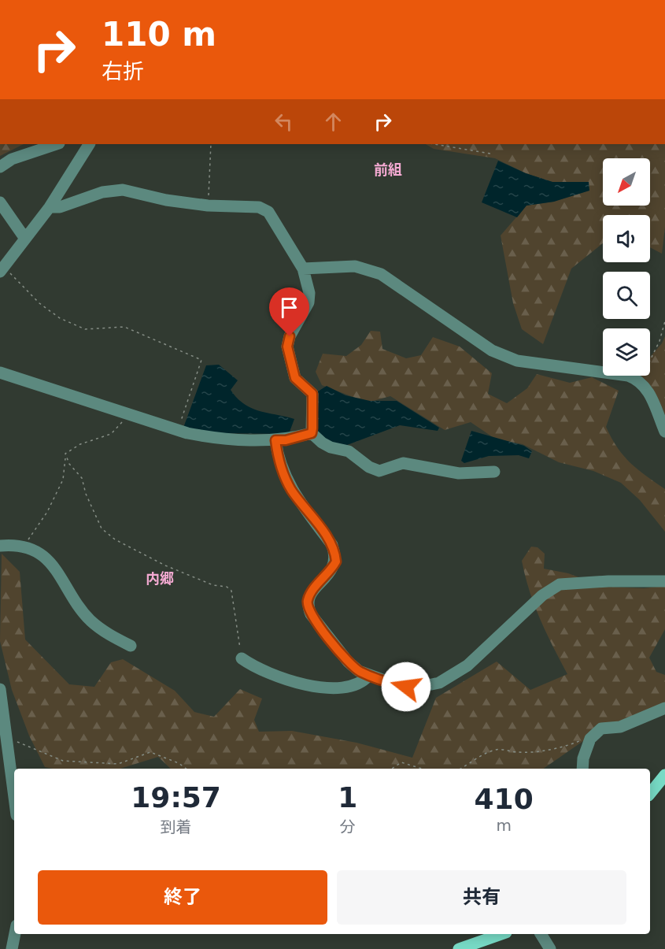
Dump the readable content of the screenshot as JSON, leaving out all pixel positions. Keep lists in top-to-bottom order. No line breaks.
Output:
{"districts":["前組","内郷"],"north":"bottom left","page":{"turn":["110 m","右折"],"eta":["19:57","到着","1","分","410","m"],"buttons":["終了","共有"]}}
